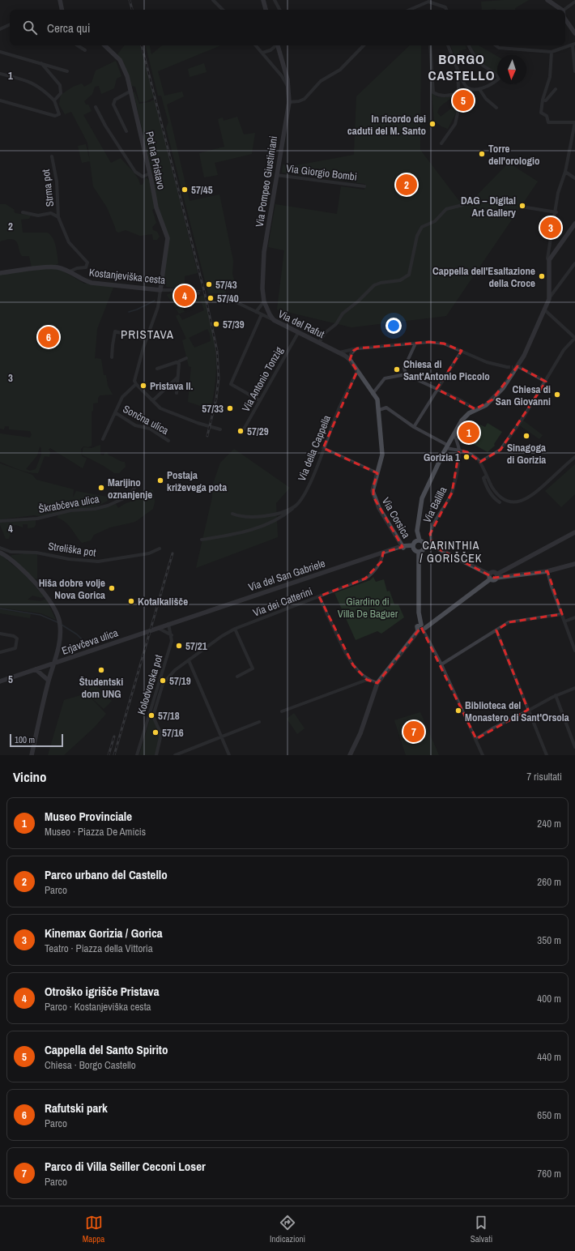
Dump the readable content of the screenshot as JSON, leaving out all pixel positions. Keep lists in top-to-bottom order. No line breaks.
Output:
{"streets":{"main road":["Pot na Pristavo","Via Pompeo Giustiniani","Kostanjeviška cesta","Via del Rafut","Via Corsica","Via del San Gabriele","Erjavčeva ulica"],"street":["Via Giorgio Bombi","Strma pot","Via Antonio Tonzig","Sončna ulica","Via della Cappella","Škrabčeva ulica","Via Balilla","Streliška pot","Via dei Catterini","Kolodvorska pot"]},"crossings":[["Pot na Pristavo","Kostanjeviška cesta"],["Via Giorgio Bombi","Via Pompeo Giustiniani"],["Via Pompeo Giustiniani","Via del Rafut"],["Strma pot","Kostanjeviška cesta"],["Via del Rafut","Via Antonio Tonzig"],["Via del Rafut","Via della Cappella"],["Via del Rafut","Via Corsica"],["Via Corsica","Via del San Gabriele"],["Via del San Gabriele","Via dei Catterini"],["Via del San Gabriele","Erjavčeva ulica"]],"districts":["BORGO CASTELLO","PRISTAVA","CARINTHIA / GORIŠČEK"],"parks":["Giardino di Villa De Baguer"],"places":["In ricordo dei caduti del M. Santo","Torre dell'orologio","57/45","DAG – Digital Art Gallery","Cappella dell'Esaltazione della Croce","57/43","57/40","57/39","Chiesa di Sant'Antonio Piccolo","Pristava II.","Chiesa di San Giovanni","57/33","57/29","Sinagoga di Gorizia","Gorizia 1","Postaja križevega pota","Marijino oznanjenje","Hiša dobre volje Nova Gorica","Kotalkališče","57/21","Študentski dom UNG","57/19","Biblioteca del Monastero di Sant'Orsola","57/18","57/16"],"scale_bar":"100 m","north":"bottom","page":{"search":"Cerca qui","pins":["5","2","3","4","6","1","7"],"scale":"100 m","heading":["Vicino","7 risultati"],"list":[{"mark":"1","name":"Museo Provinciale","note":"Museo · Piazza De Amicis","value":"240 m"},{"mark":"2","name":"Parco urbano del Castello","note":"Parco","value":"260 m"},{"mark":"3","name":"Kinemax Gorizia / Gorica","note":"Teatro · Piazza della Vittoria","value":"350 m"},{"mark":"4","name":"Otroško igrišče Pristava","note":"Parco · Kostanjeviška cesta","value":"400 m"},{"mark":"5","name":"Cappella del Santo Spirito","note":"Chiesa · Borgo Castello","value":"440 m"},{"mark":"6","name":"Rafutski park","note":"Parco","value":"650 m"},{"mark":"7","name":"Parco di Villa Seiller Ceconi Loser","note":"Parco","value":"760 m"}],"nav":["Mappa","Indicazioni","Salvati"]},"grid":{"rows":["1","2","3","4","5"]}}
